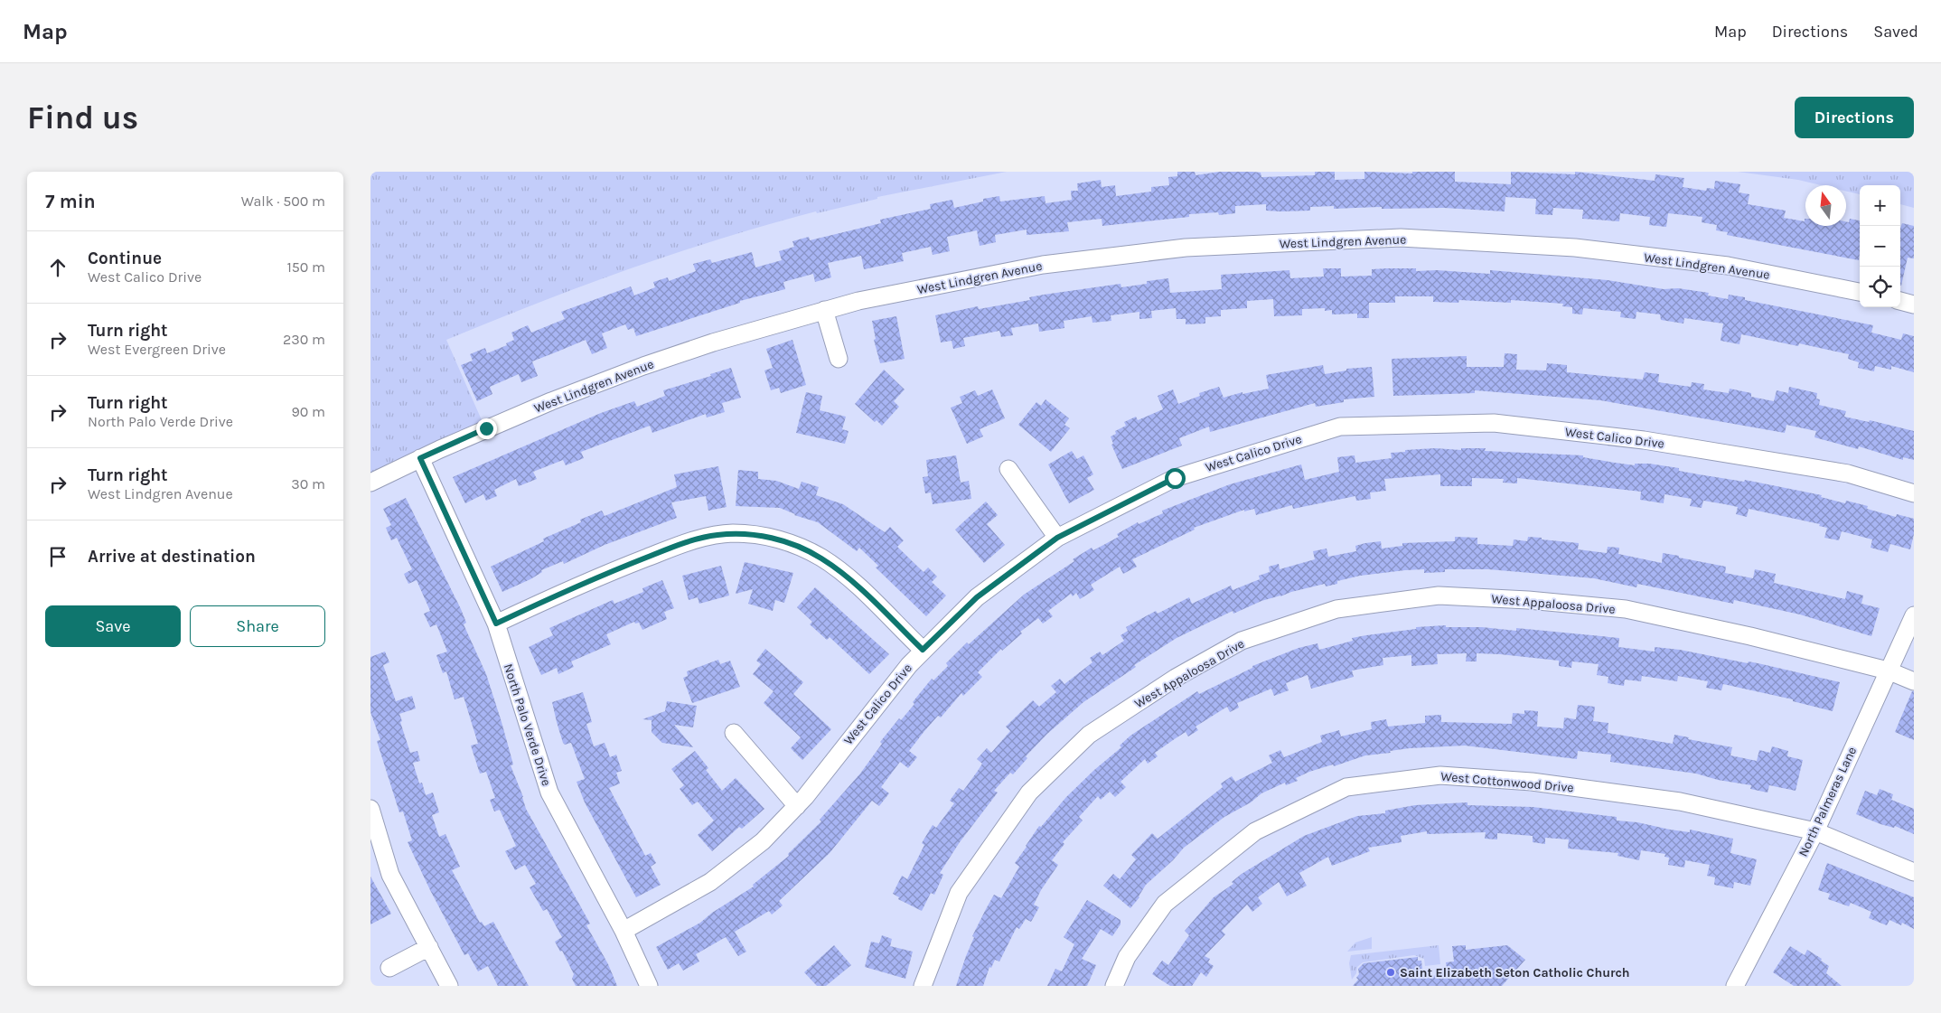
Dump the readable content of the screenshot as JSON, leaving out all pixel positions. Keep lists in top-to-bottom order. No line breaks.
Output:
{"streets":{"street":["West Lindgren Avenue","West Calico Drive","West Appaloosa Drive","North Palo Verde Drive","West Cottonwood Drive","North Palmeras Lane"]},"crossings":[["West Lindgren Avenue","North Palo Verde Drive"],["West Calico Drive","North Palo Verde Drive"],["West Appaloosa Drive","North Palmeras Lane"],["West Cottonwood Drive","North Palmeras Lane"]],"places":["Saint Elizabeth Seton Catholic Church"],"north":"top","page":{"header":"Map","nav":["Map","Directions","Saved"],"buttons":["Directions",["Save","Share"]],"title":"Find us","heading":["7 min","Walk · 500 m"],"map_buttons":["+","−"],"list":[["Continue","West Calico Drive","150 m"],["Turn right","West Evergreen Drive","230 m"],["Turn right","North Palo Verde Drive","90 m"],["Turn right","West Lindgren Avenue","30 m"],"Arrive at destination"]}}
